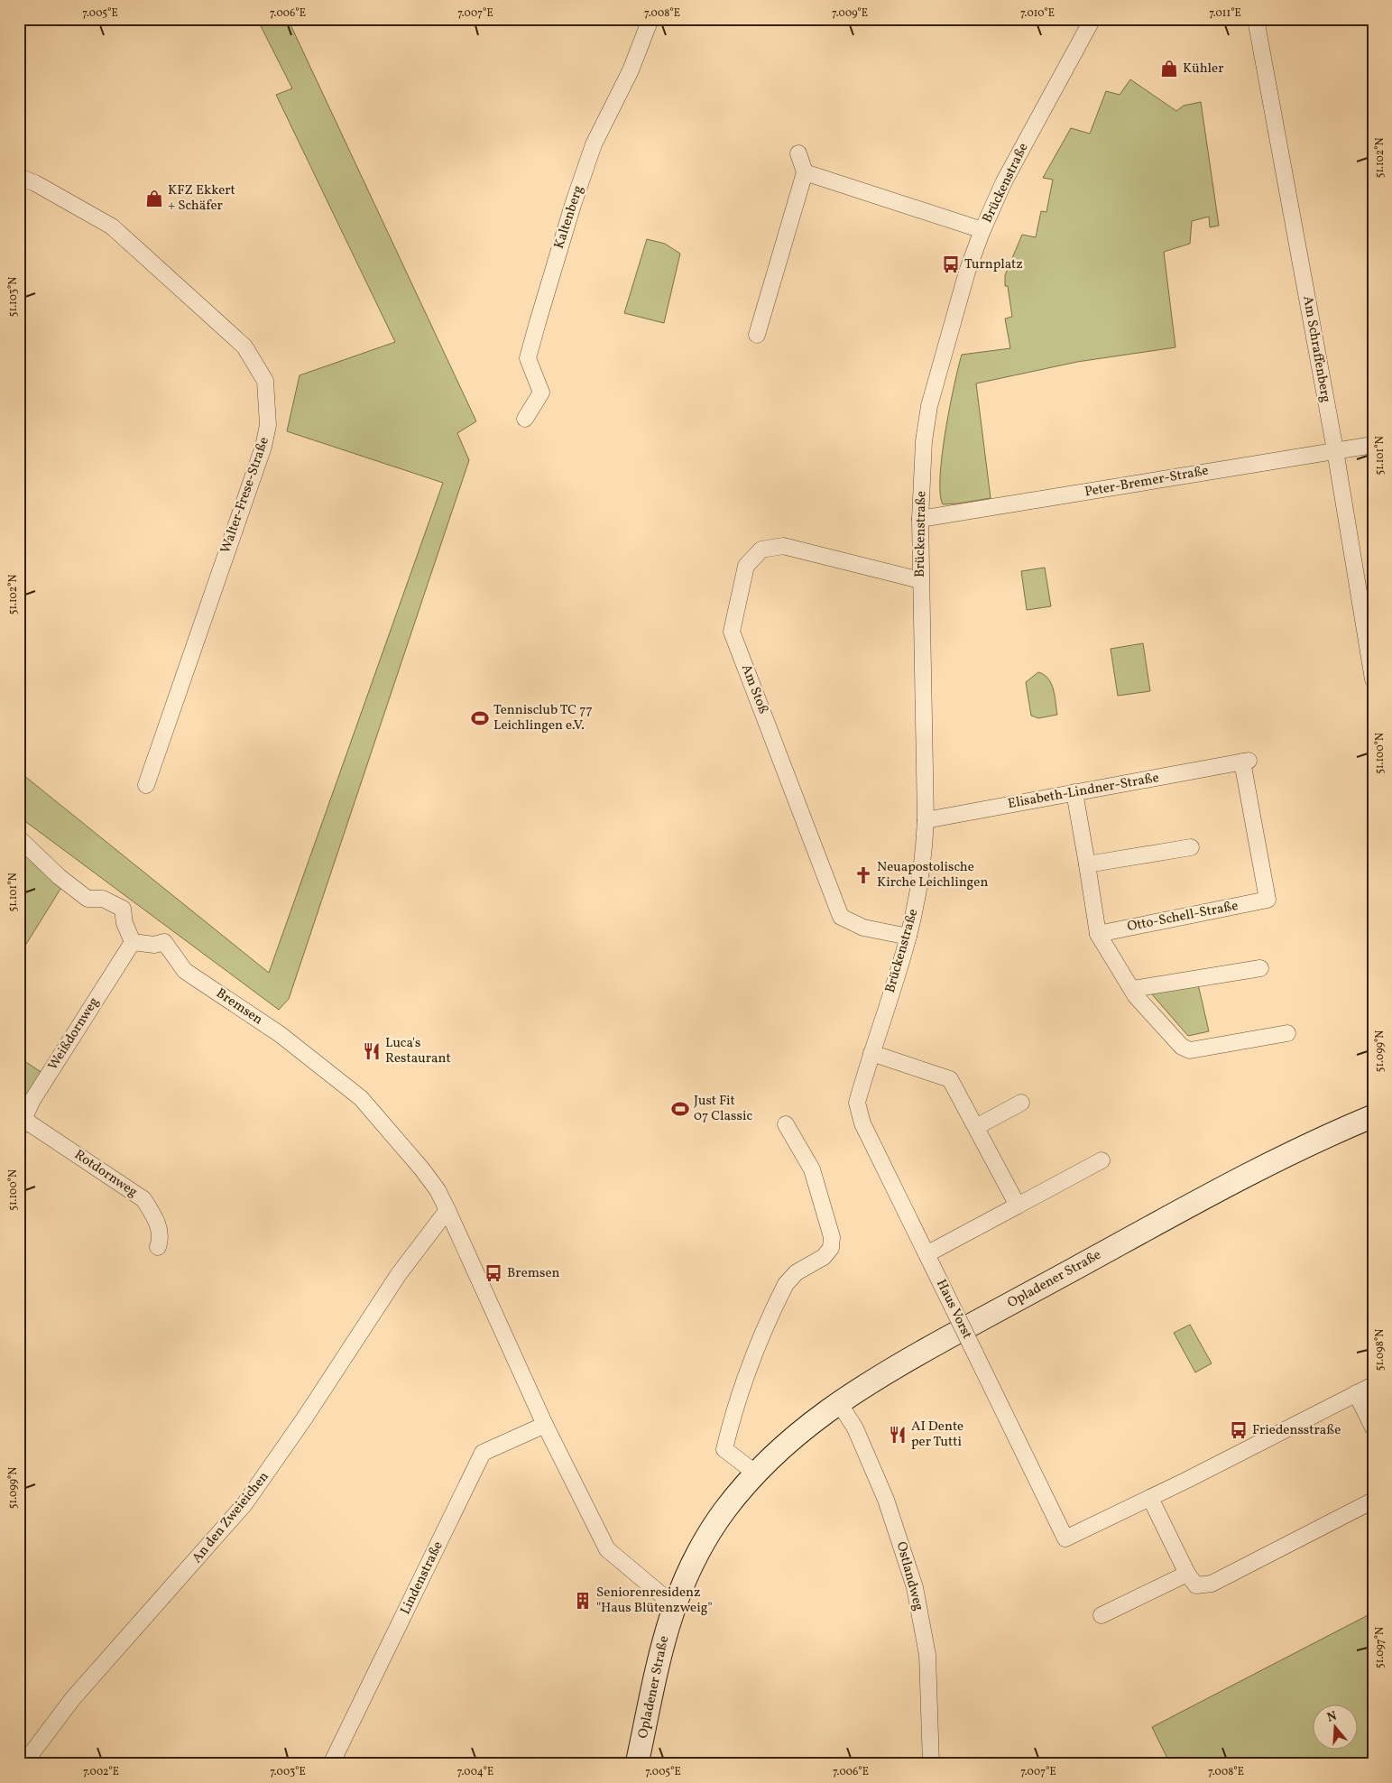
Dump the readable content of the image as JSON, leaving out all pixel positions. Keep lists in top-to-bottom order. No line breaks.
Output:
{"streets":{"main road":["Opladener Straße"],"street":["Brückenstraße","Kaltenberg","Am Schraffenberg","Peter-Bremer-Straße","Walter-Frese-Straße","Am Stoß","Elisabeth-Lindner-Straße","Otto-Schell-Straße","Bremsen","Weißdornweg","Rotdornweg","Haus Vorst","An den Zweieichen","Ostlandweg","Lindenstraße"]},"crossings":[["Brückenstraße","Peter-Bremer-Straße"],["Brückenstraße","Am Stoß"],["Brückenstraße","Elisabeth-Lindner-Straße"],["Brückenstraße","Haus Vorst"],["Am Schraffenberg","Peter-Bremer-Straße"],["Elisabeth-Lindner-Straße","Otto-Schell-Straße"],["Bremsen","Weißdornweg"],["Bremsen","Opladener Straße"],["Bremsen","An den Zweieichen"],["Bremsen","Lindenstraße"],["Weißdornweg","Rotdornweg"],["Opladener Straße","Ostlandweg"]],"places":{"shop":["Kühler","KFZ Ekkert + Schäfer"],"bus stop":["Turnplatz","Bremsen","Friedensstraße"],"sports":["Tennisclub TC 77 Leichlingen e.V.","Just Fit 07 Classic"],"church":["Neuapostolische Kirche Leichlingen"],"restaurant":["Luca's Restaurant","AI Dente per Tutti"],"building":["Seniorenresidenz \"Haus Blütenzweig\""]},"north":"top","coordinates":["7.005°E","7.006°E","7.007°E","7.008°E","7.009°E","7.010°E","7.011°E","51.102°N","51.103°N","51.101°N","51.100°N","51.099°N","51.098°N","51.097°N","7.002°E","7.003°E","7.004°E"]}
